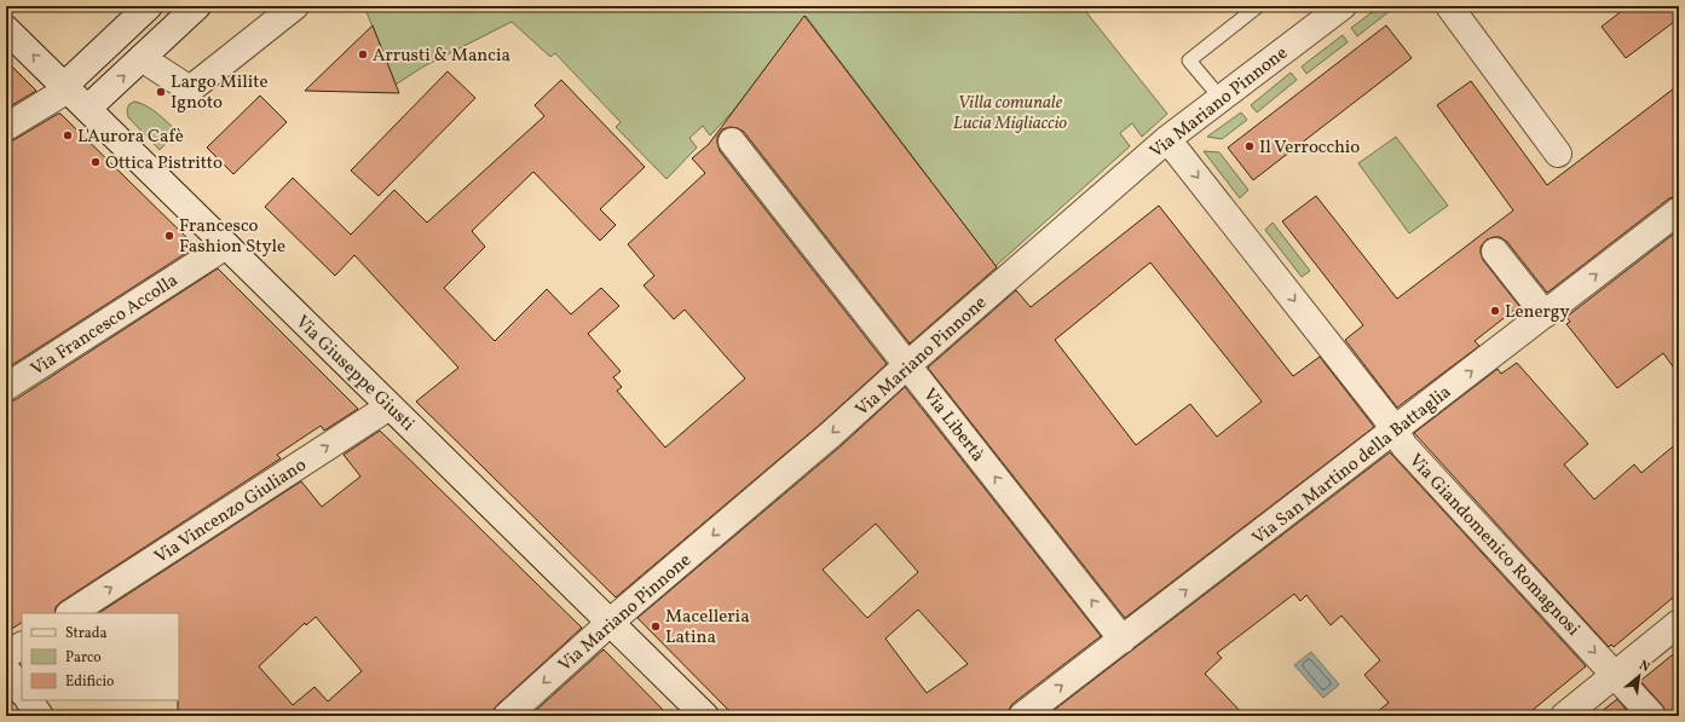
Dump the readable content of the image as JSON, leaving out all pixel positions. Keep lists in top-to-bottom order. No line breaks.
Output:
{"streets":{"street":["Via Mariano Pinnone","Via Francesco Accolla","Via Giuseppe Giusti","Via Libertà","Via San Martino della Battaglia","Via Vincenzo Giuliano","Via Giandomenico Romagnosi"]},"crossings":[["Via Mariano Pinnone","Via Giuseppe Giusti"],["Via Mariano Pinnone","Via Libertà"],["Via Mariano Pinnone","Via Giandomenico Romagnosi"],["Via Francesco Accolla","Via Giuseppe Giusti"],["Via Giuseppe Giusti","Via Vincenzo Giuliano"],["Via Libertà","Via San Martino della Battaglia"],["Via San Martino della Battaglia","Via Giandomenico Romagnosi"]],"one_way":["Via Mariano Pinnone","Via Libertà","Via San Martino della Battaglia","Via Vincenzo Giuliano","Via Giandomenico Romagnosi"],"parks":["Villa comunale Lucia Migliaccio"],"places":["Arrusti & Mancia","Largo Milite Ignoto","L'Aurora Cafè","Il Verrocchio","Ottica Pistritto","Francesco Fashion Style","Lenergy","Macelleria Latina"],"legend":["Strada","Parco","Edificio"],"north":"top right"}
